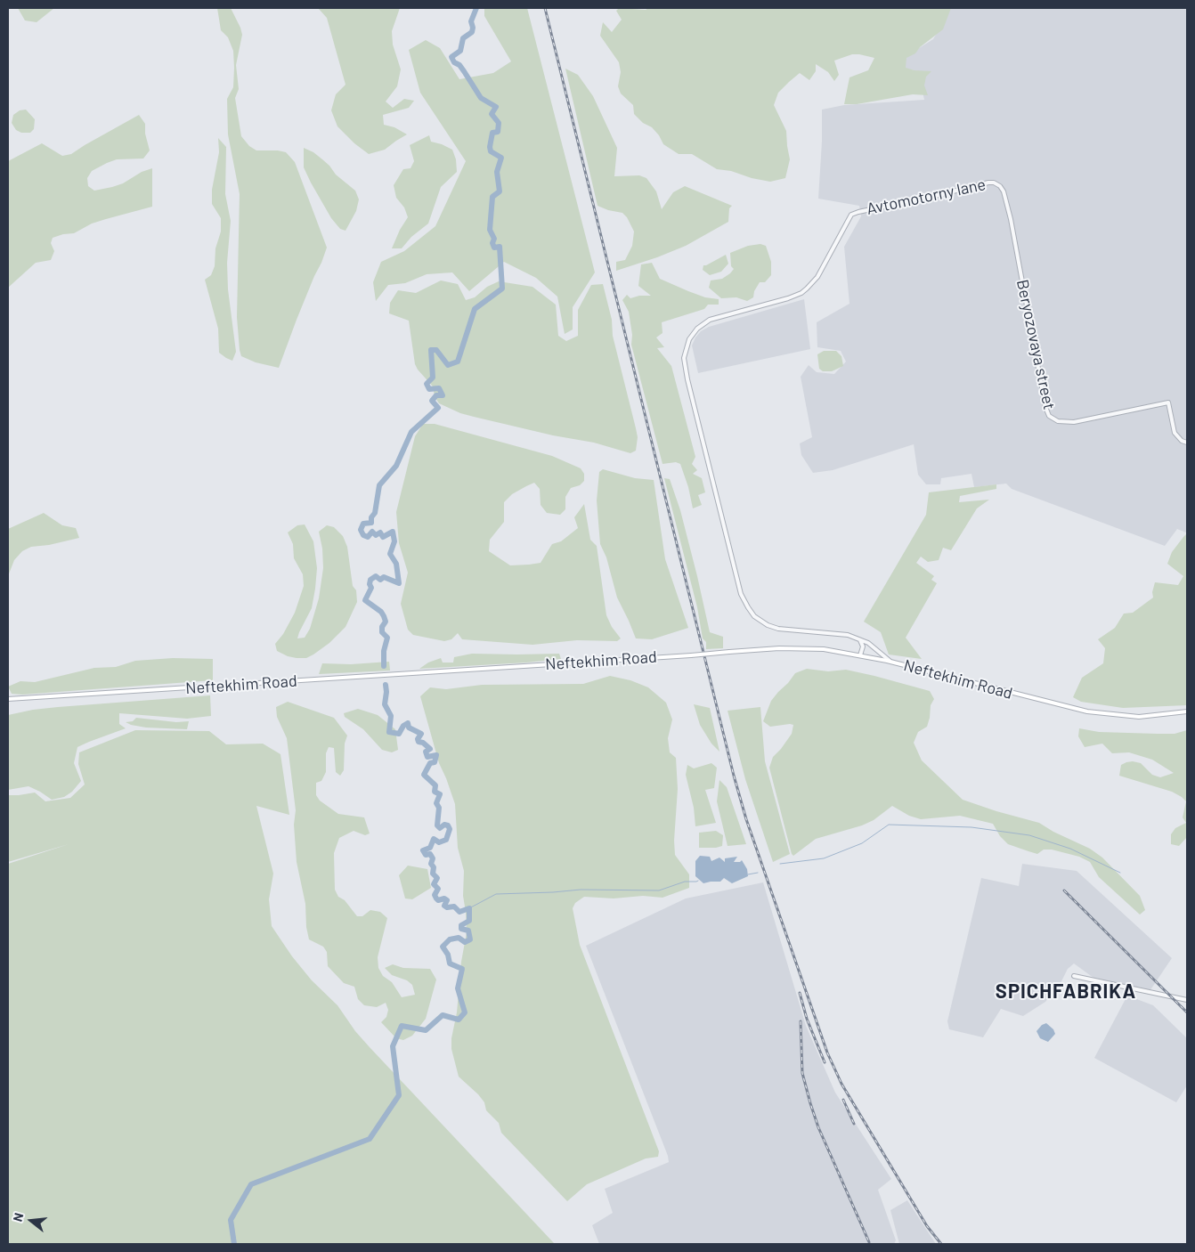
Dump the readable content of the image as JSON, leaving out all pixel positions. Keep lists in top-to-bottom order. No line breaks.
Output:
{"streets":{"main road":["Neftekhim Road"],"street":["Avtomotorny lane","Beryozovaya street"]},"crossings":[["Avtomotorny lane","Beryozovaya street"]],"districts":["SPICHFABRIKA"],"north":"left"}
